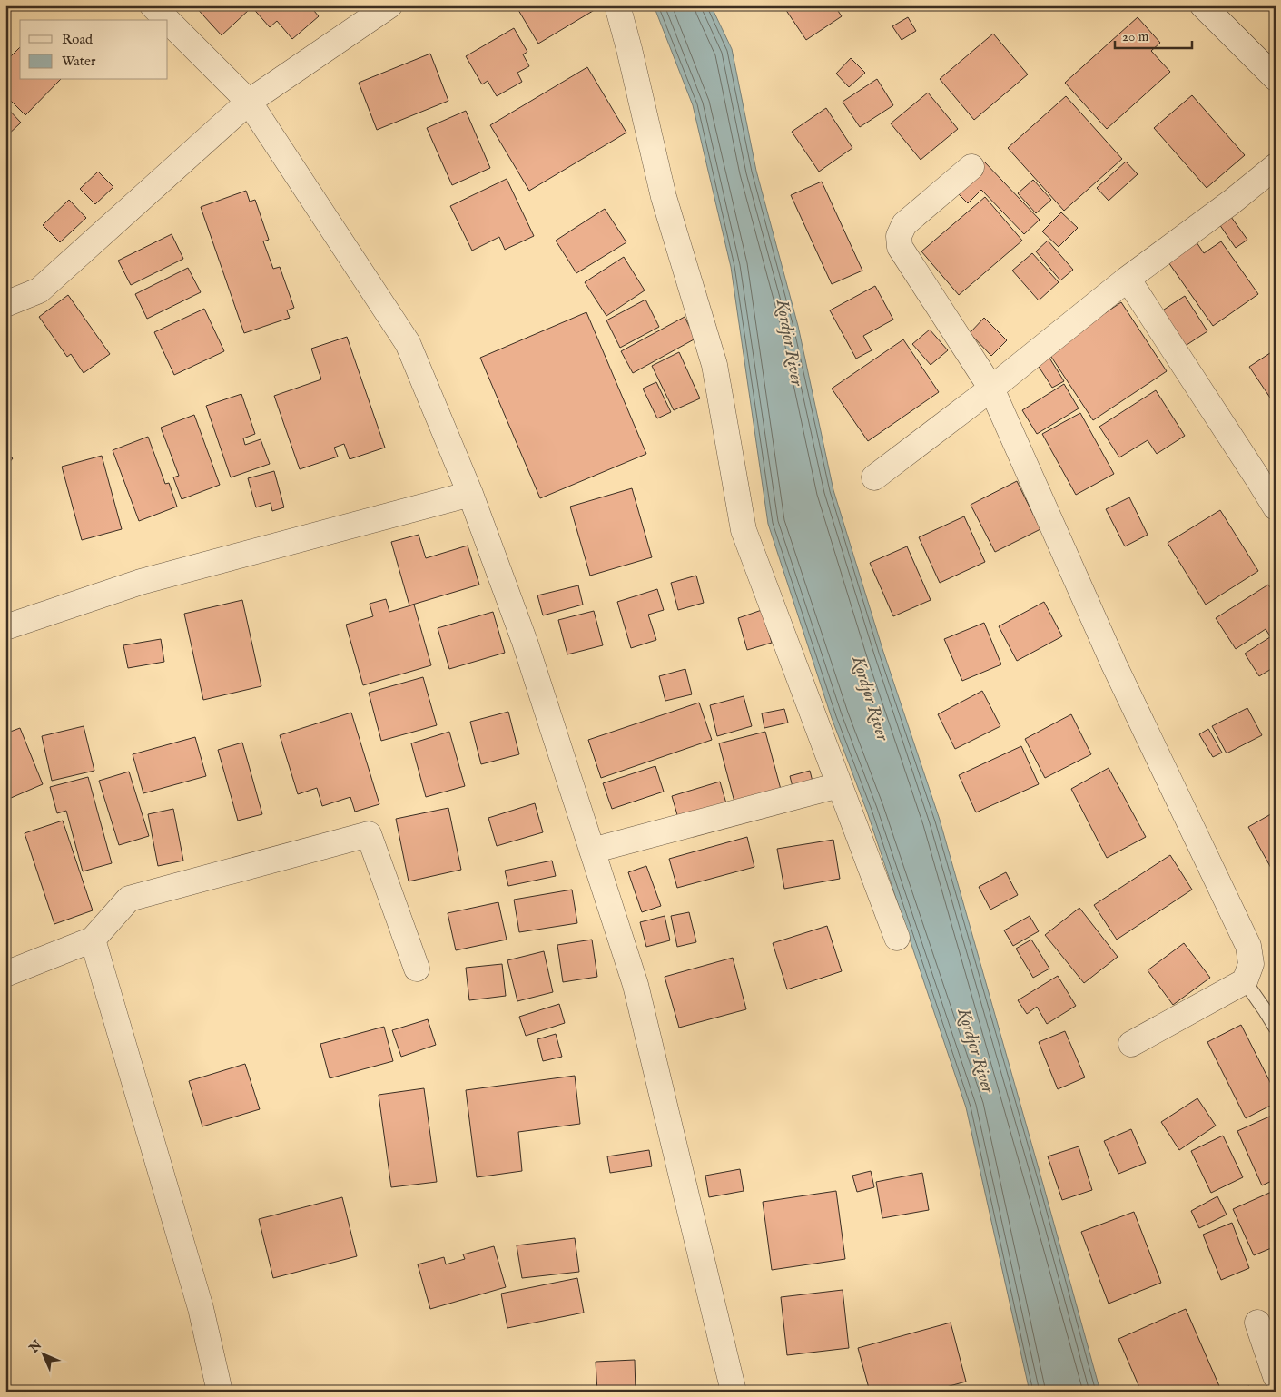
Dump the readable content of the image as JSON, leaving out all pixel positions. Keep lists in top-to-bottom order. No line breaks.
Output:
{"water":["Kordjor River"],"legend":["Road","Water"],"scale_bar":"20 m","north":"top left"}
